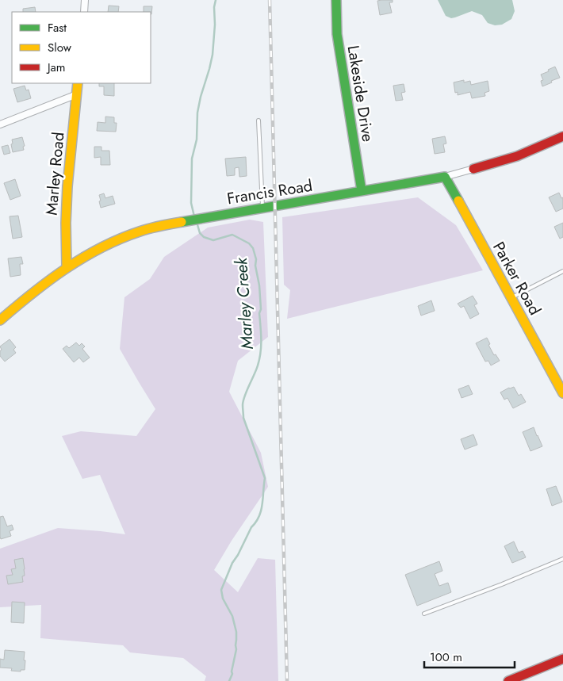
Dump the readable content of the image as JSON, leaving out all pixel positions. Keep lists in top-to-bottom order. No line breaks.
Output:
{"streets":{"street":["Lakeside Drive","Marley Road","Francis Road","Parker Road"]},"crossings":[["Lakeside Drive","Francis Road"],["Marley Road","Francis Road"],["Francis Road","Parker Road"]],"water":["Marley Creek"],"legend":["Fast","Slow","Jam"],"scale_bar":"100 m"}
